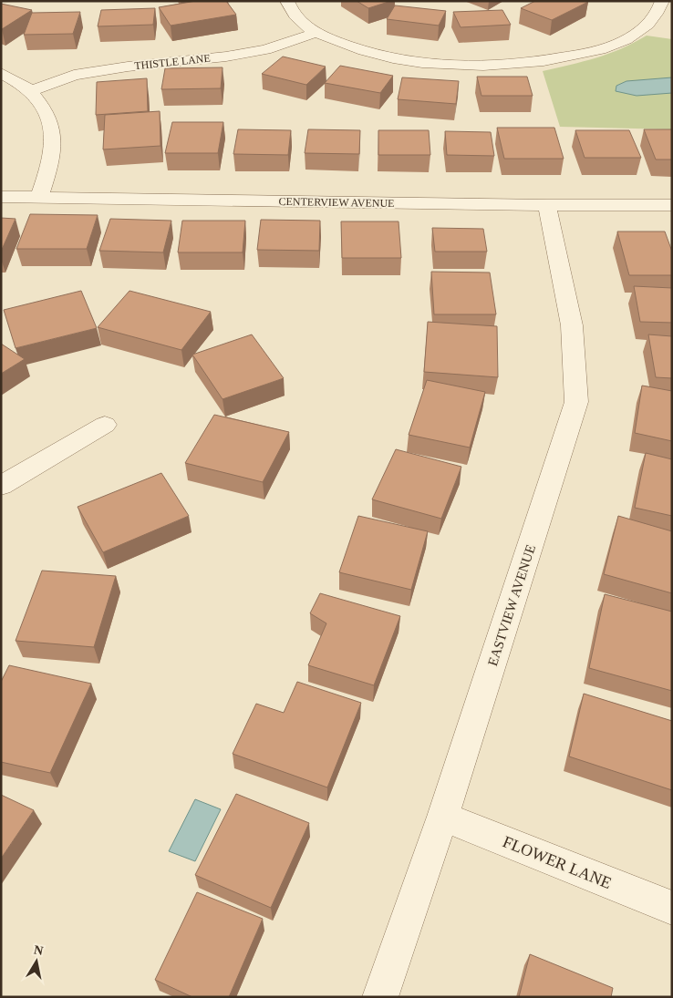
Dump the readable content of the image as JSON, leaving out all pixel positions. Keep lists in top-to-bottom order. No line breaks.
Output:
{"streets":{"street":["THISTLE LANE","CENTERVIEW AVENUE","EASTVIEW AVENUE","FLOWER LANE"]},"crossings":[["CENTERVIEW AVENUE","EASTVIEW AVENUE"],["EASTVIEW AVENUE","FLOWER LANE"]],"north":"top"}
